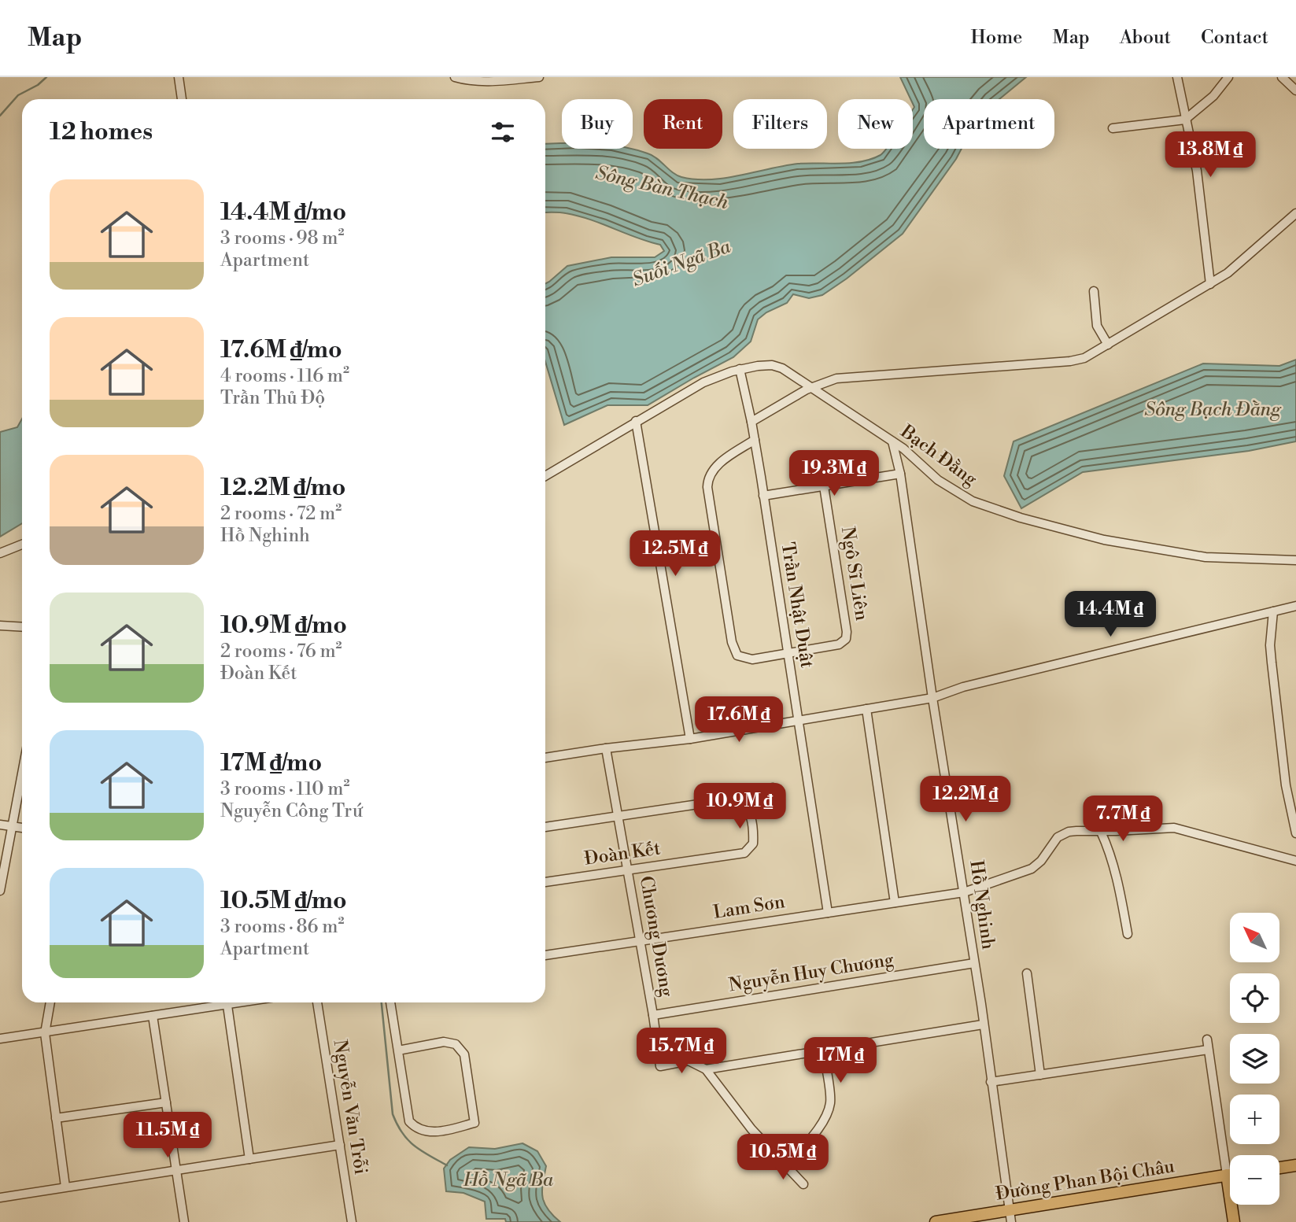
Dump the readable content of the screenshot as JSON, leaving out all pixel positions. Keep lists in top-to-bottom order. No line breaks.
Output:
{"streets":{"main road":["Đường Phan Bội Châu"],"street":["Bạch Đằng","Ngô Sĩ Liên","Trần Nhật Duật","Đoàn Kết","Hồ Nghinh","Lam Sơn","Chương Dương","Nguyễn Huy Chương","Nguyễn Văn Trỗi"]},"crossings":[["Bạch Đằng","Ngô Sĩ Liên"],["Bạch Đằng","Trần Nhật Duật"],["Bạch Đằng","Hồ Nghinh"],["Ngô Sĩ Liên","Trần Nhật Duật"],["Trần Nhật Duật","Lam Sơn"],["Đoàn Kết","Chương Dương"],["Hồ Nghinh","Lam Sơn"],["Hồ Nghinh","Nguyễn Huy Chương"],["Hồ Nghinh","Đường Phan Bội Châu"],["Lam Sơn","Chương Dương"],["Chương Dương","Nguyễn Huy Chương"]],"water":["Sông Bàn Thạch","Suối Ngã Ba","Sông Bạch Đằng","Hồ Ngã Ba"],"north":"top left","page":{"header":"Map","nav":["Home","Map","About","Contact"],"chip":["Buy","Rent","Filters","New","Apartment"],"heading":"12 homes","price":["13.8M ₫","19.3M ₫","12.5M ₫","14.4M ₫","17.6M ₫","12.2M ₫","10.9M ₫","7.7M ₫","15.7M ₫","17M ₫","11.5M ₫","10.5M ₫"],"list":[{"name":"14.4M ₫/mo","note":"3 rooms · 98 m² · Apartment"},{"name":"17.6M ₫/mo","note":"4 rooms · 116 m² · Trần Thủ Độ"},{"name":"12.2M ₫/mo","note":"2 rooms · 72 m² · Hồ Nghinh"},{"name":"10.9M ₫/mo","note":"2 rooms · 76 m² · Đoàn Kết"},{"name":"17M ₫/mo","note":"3 rooms · 110 m² · Nguyễn Công Trứ"},{"name":"10.5M ₫/mo","note":"3 rooms · 86 m² · Apartment"}],"map_buttons":["+","−"]}}
